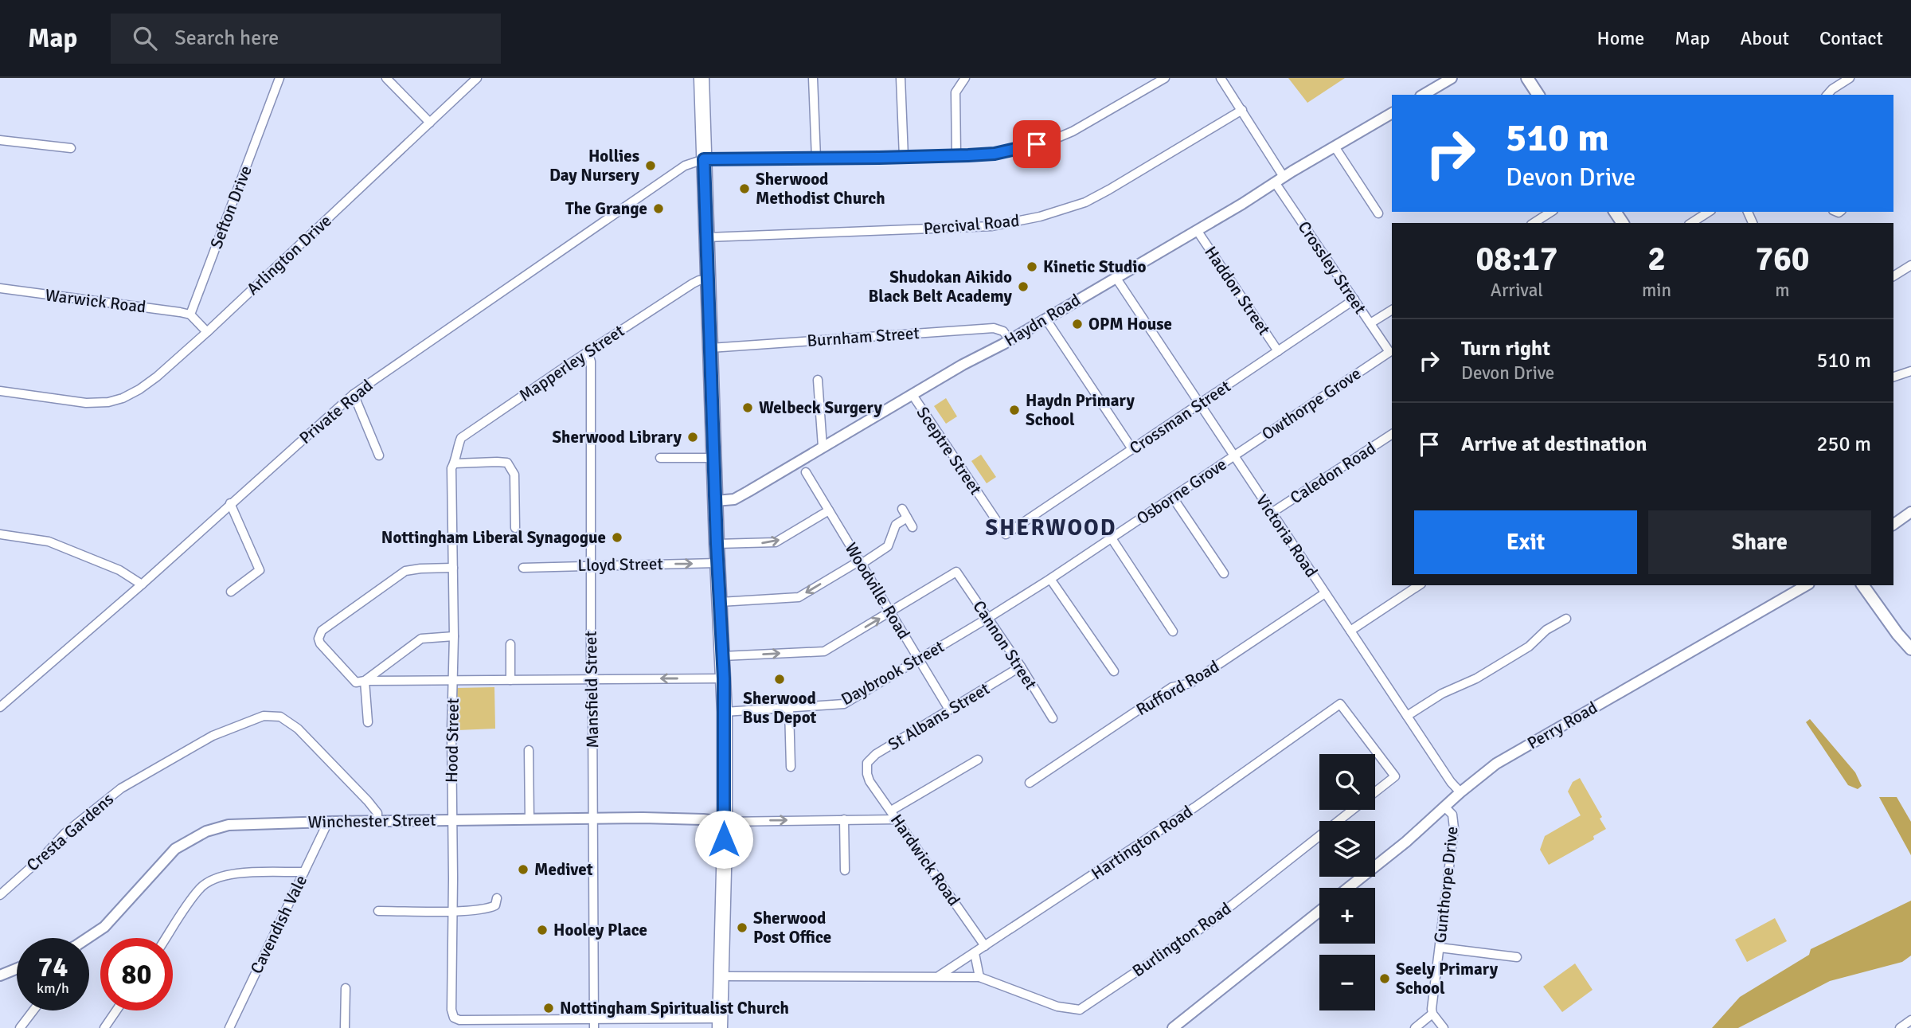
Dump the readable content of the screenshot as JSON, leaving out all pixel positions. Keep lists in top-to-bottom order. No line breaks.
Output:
{"streets":{"street":["Sefton Drive","Percival Road","Arlington Drive","Crossley Street","Haddon Street","Warwick Road","Haydn Road","Burnham Street","Mapperley Street","Owthorpe Grove","Private Road","Crossman Street","Sceptre Street","Caledon Road","Osborne Grove","Victoria Road","Lloyd Street","Woodville Road","Cannon Street","Daybrook Street","Rufford Road","Mansfield Street","St Albans Street","Perry Road","Hood Street","Winchester Street","Cresta Gardens","Hartington Road","Hardwick Road","Gunthorpe Drive","Cavendish Vale","Burlington Road"]},"crossings":[["Sefton Drive","Warwick Road"],["Percival Road","Crossley Street"],["Crossley Street","Haydn Road"],["Crossley Street","Owthorpe Grove"],["Crossley Street","Crossman Street"],["Haddon Street","Haydn Road"],["Haddon Street","Crossman Street"],["Haydn Road","Burnham Street"],["Haydn Road","Sceptre Street"],["Haydn Road","Victoria Road"],["Mapperley Street","Mansfield Street"],["Mapperley Street","Hood Street"],["Owthorpe Grove","Osborne Grove"],["Owthorpe Grove","Victoria Road"],["Crossman Street","Sceptre Street"],["Crossman Street","Victoria Road"],["Caledon Road","Victoria Road"],["Osborne Grove","Victoria Road"],["Osborne Grove","Cannon Street"],["Osborne Grove","Daybrook Street"],["Victoria Road","Rufford Road"],["Victoria Road","Perry Road"],["Lloyd Street","Mansfield Street"],["Woodville Road","Cannon Street"],["Woodville Road","Daybrook Street"],["Woodville Road","St Albans Street"],["Cannon Street","Daybrook Street"],["Cannon Street","St Albans Street"],["Mansfield Street","Hood Street"],["Mansfield Street","Winchester Street"],["St Albans Street","Hardwick Road"],["Perry Road","Gunthorpe Drive"],["Hood Street","Winchester Street"],["Winchester Street","Cresta Gardens"],["Winchester Street","Cavendish Vale"],["Hartington Road","Hardwick Road"],["Hartington Road","Burlington Road"]],"one_way":["Lloyd Street"],"districts":["SHERWOOD"],"places":["Hollies Day Nursery","Sherwood Methodist Church","The Grange","Kinetic Studio","Shudokan Aikido Black Belt Academy","OPM House","Welbeck Surgery","Haydn Primary School","Sherwood Library","Nottingham Liberal Synagogue","Sherwood Bus Depot","Medivet","Sherwood Post Office","Hooley Place","Seely Primary School","Nottingham Spiritualist Church"],"page":{"header":"Map","search":"Search here","nav":["Home","Map","About","Contact"],"turn":["510 m","Devon Drive"],"eta":["08:17","Arrival","2","min","760","m"],"list":[{"name":"Turn right","note":"Devon Drive","value":"510 m"},{"name":"Arrive at destination","value":"250 m"}],"buttons":["Exit","Share"],"map_buttons":["+","−"],"speed":"74 km/h","limit":"80"}}
